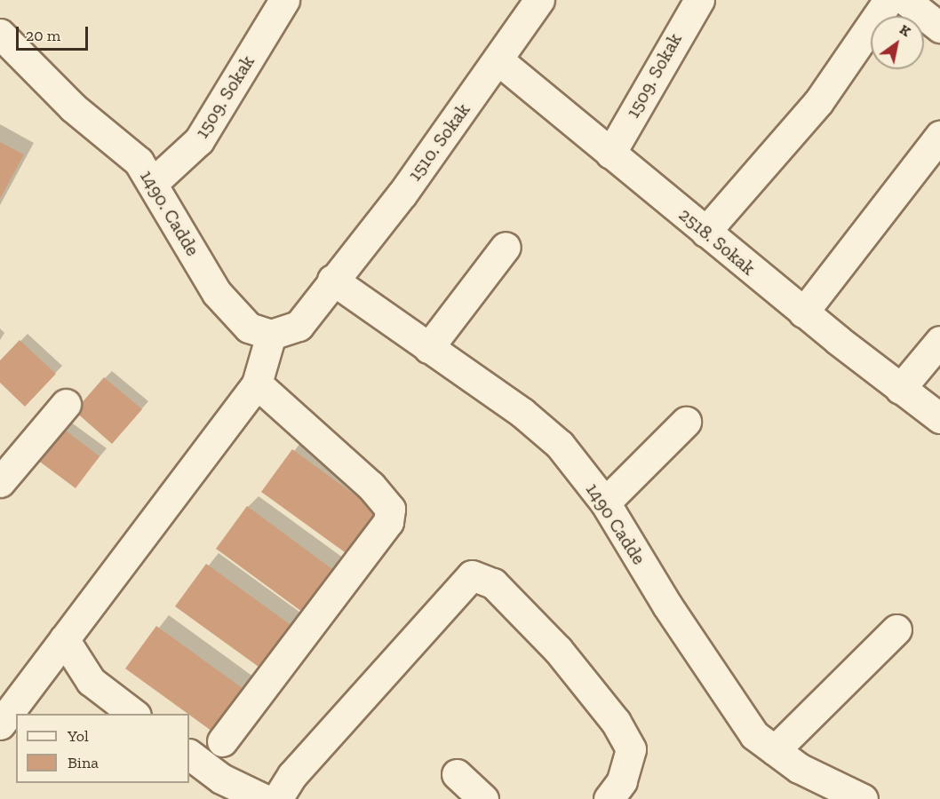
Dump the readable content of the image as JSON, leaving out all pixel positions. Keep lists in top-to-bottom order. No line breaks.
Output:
{"streets":{"street":["1509. Sokak","1510. Sokak","1490. Cadde","2518. Sokak","1490 Cadde"]},"crossings":[["1509. Sokak","1490. Cadde"],["1509. Sokak","2518. Sokak"],["1510. Sokak","2518. Sokak"],["1510. Sokak","1490 Cadde"]],"legend":["Yol","Bina"],"scale_bar":"20 m","north":"top right"}
